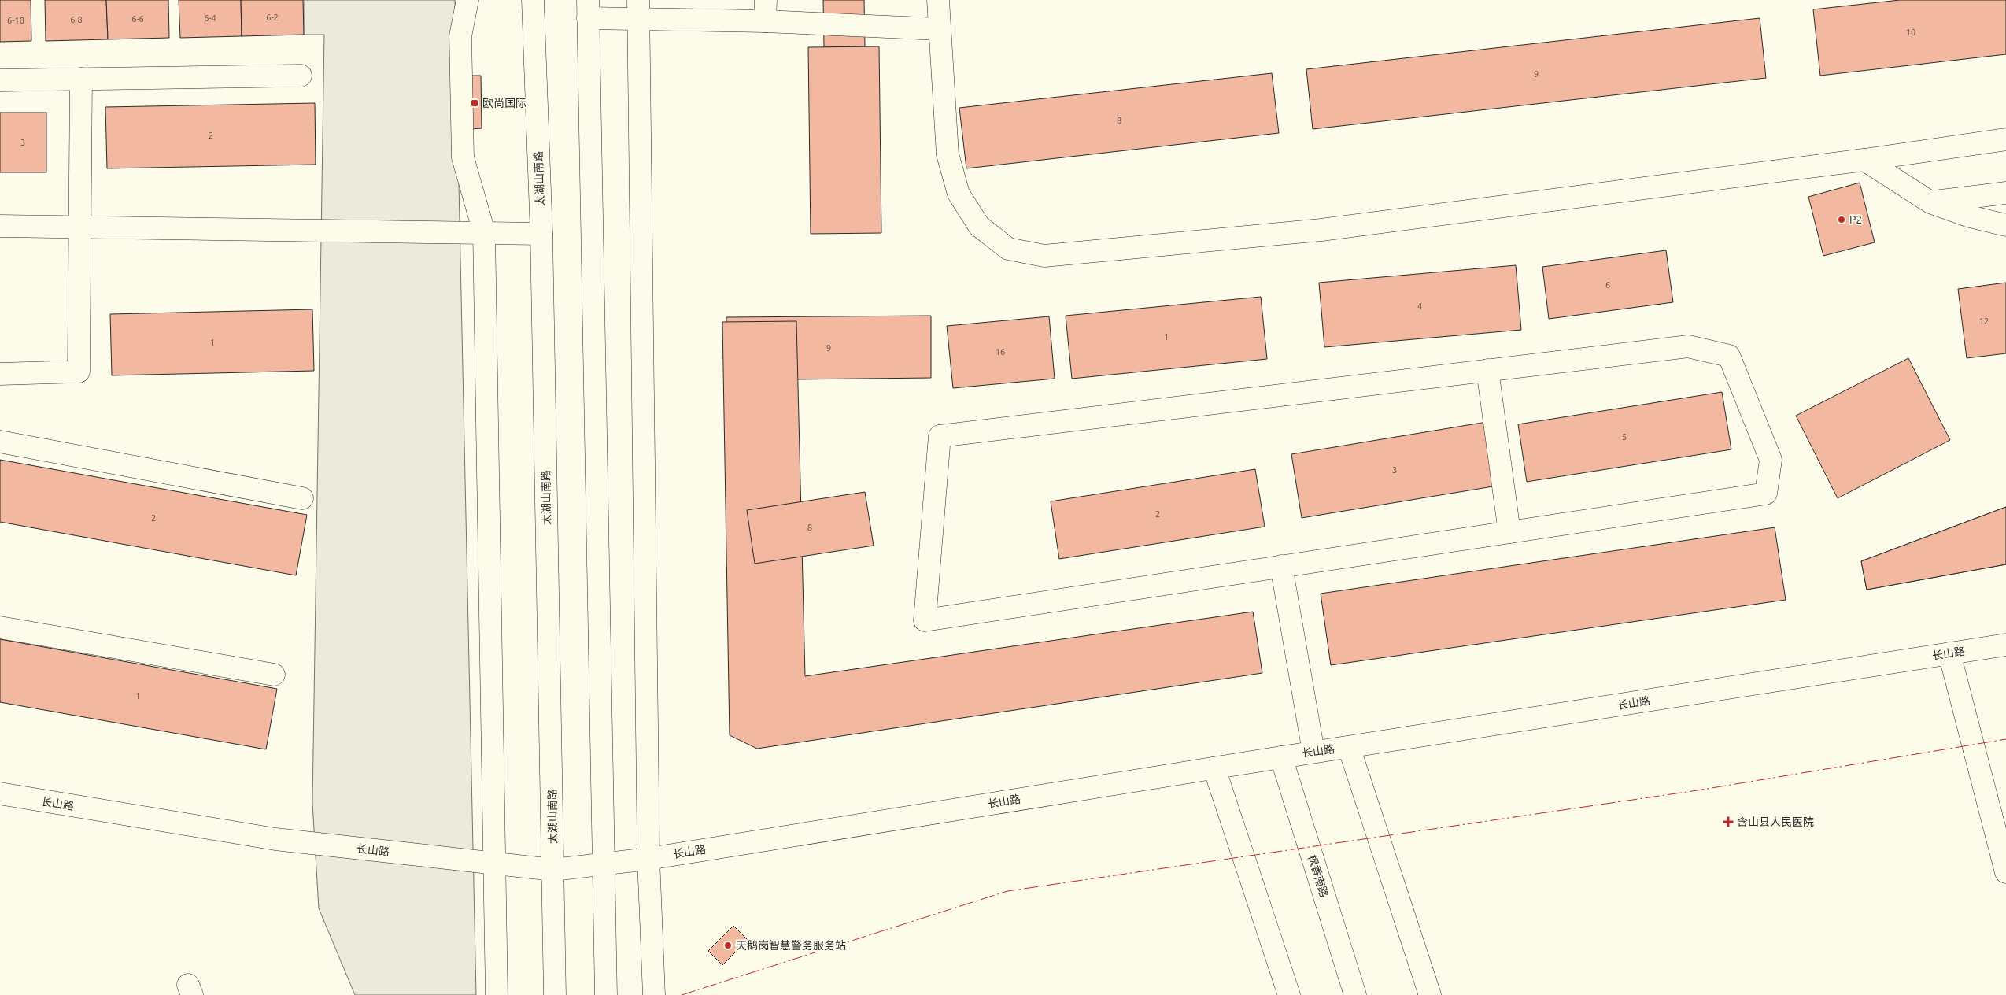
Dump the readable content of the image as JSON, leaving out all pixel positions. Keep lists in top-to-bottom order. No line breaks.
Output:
{"streets":{"street":["太湖山南路","长山路","枫香南路"]},"crossings":[["太湖山南路","长山路"],["长山路","枫香南路"]],"places":{"transit":["欧尚国际"],"other":["P2","天鹅岗智慧警务服务站"],"health":["含山县人民医院"]},"house_numbers":["6-2","6-4","6-6","6-8","6-10","10","9","8","2","3","6","4","12","1","1","9","16","5","3","2","2","8","1"]}
